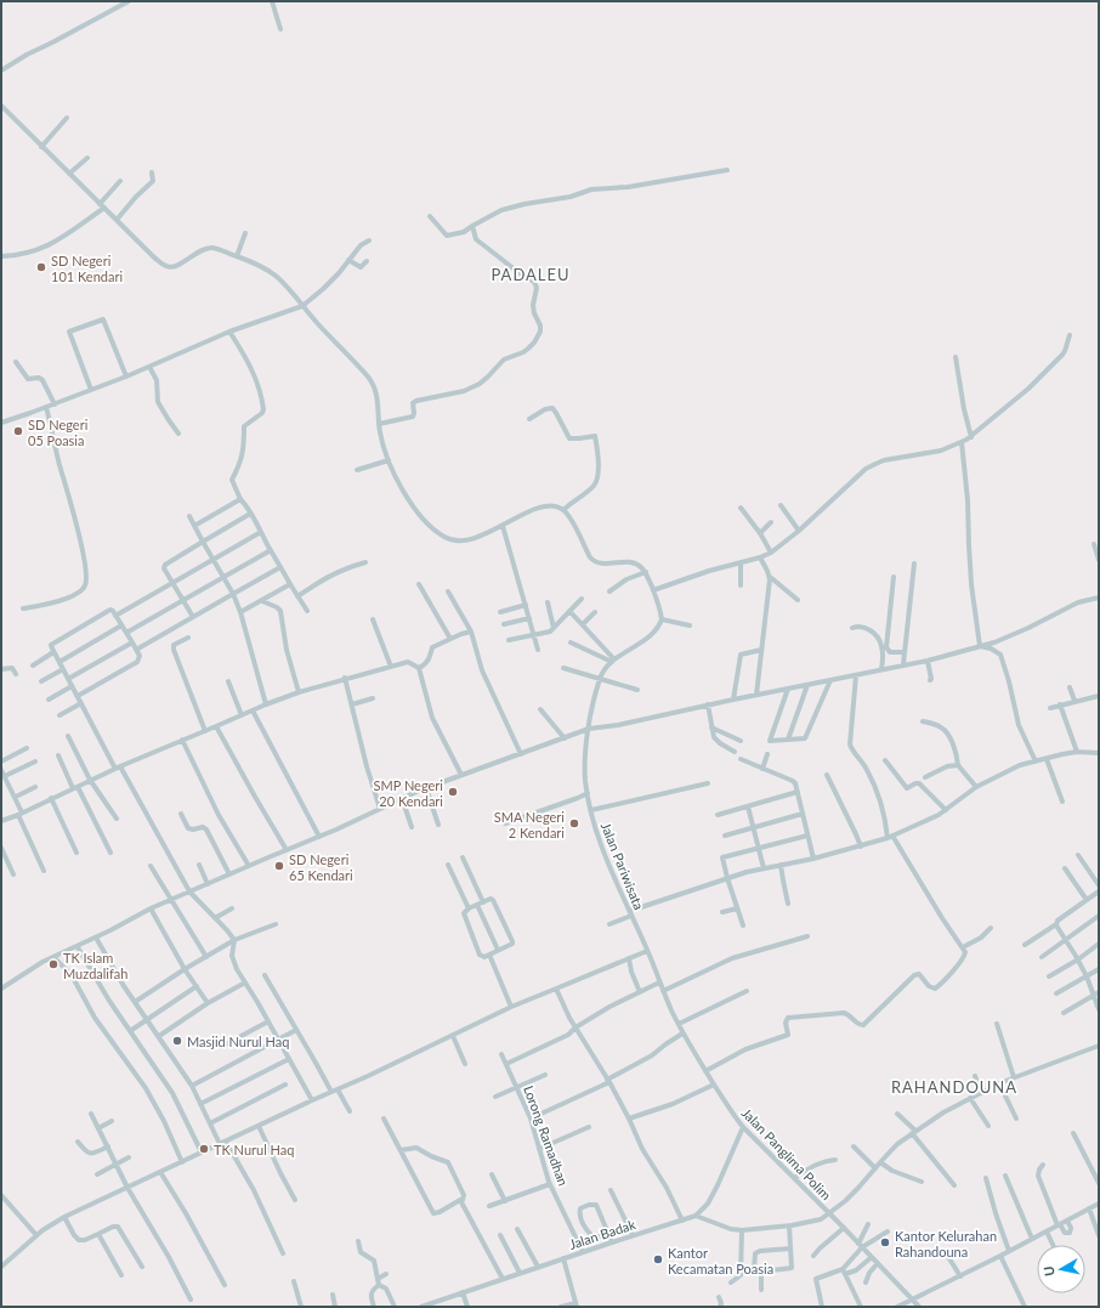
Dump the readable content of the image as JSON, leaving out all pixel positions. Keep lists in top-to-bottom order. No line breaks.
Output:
{"streets":{"street":["Jalan Pariwisata","Lorong Ramadhan","Jalan Panglima Polim","Jalan Badak"]},"crossings":[["Jalan Pariwisata","Jalan Panglima Polim"],["Lorong Ramadhan","Jalan Badak"],["Jalan Panglima Polim","Jalan Badak"]],"districts":["PADALEU","RAHANDOUNA"],"places":["SD Negeri 101 Kendari","SD Negeri 05 Poasia","SMP Negeri 20 Kendari","SMA Negeri 2 Kendari","SD Negeri 65 Kendari","TK Islam Muzdalifah","Masjid Nurul Haq","TK Nurul Haq","Kantor Kelurahan Rahandouna","Kantor Kecamatan Poasia"],"north":"left"}
